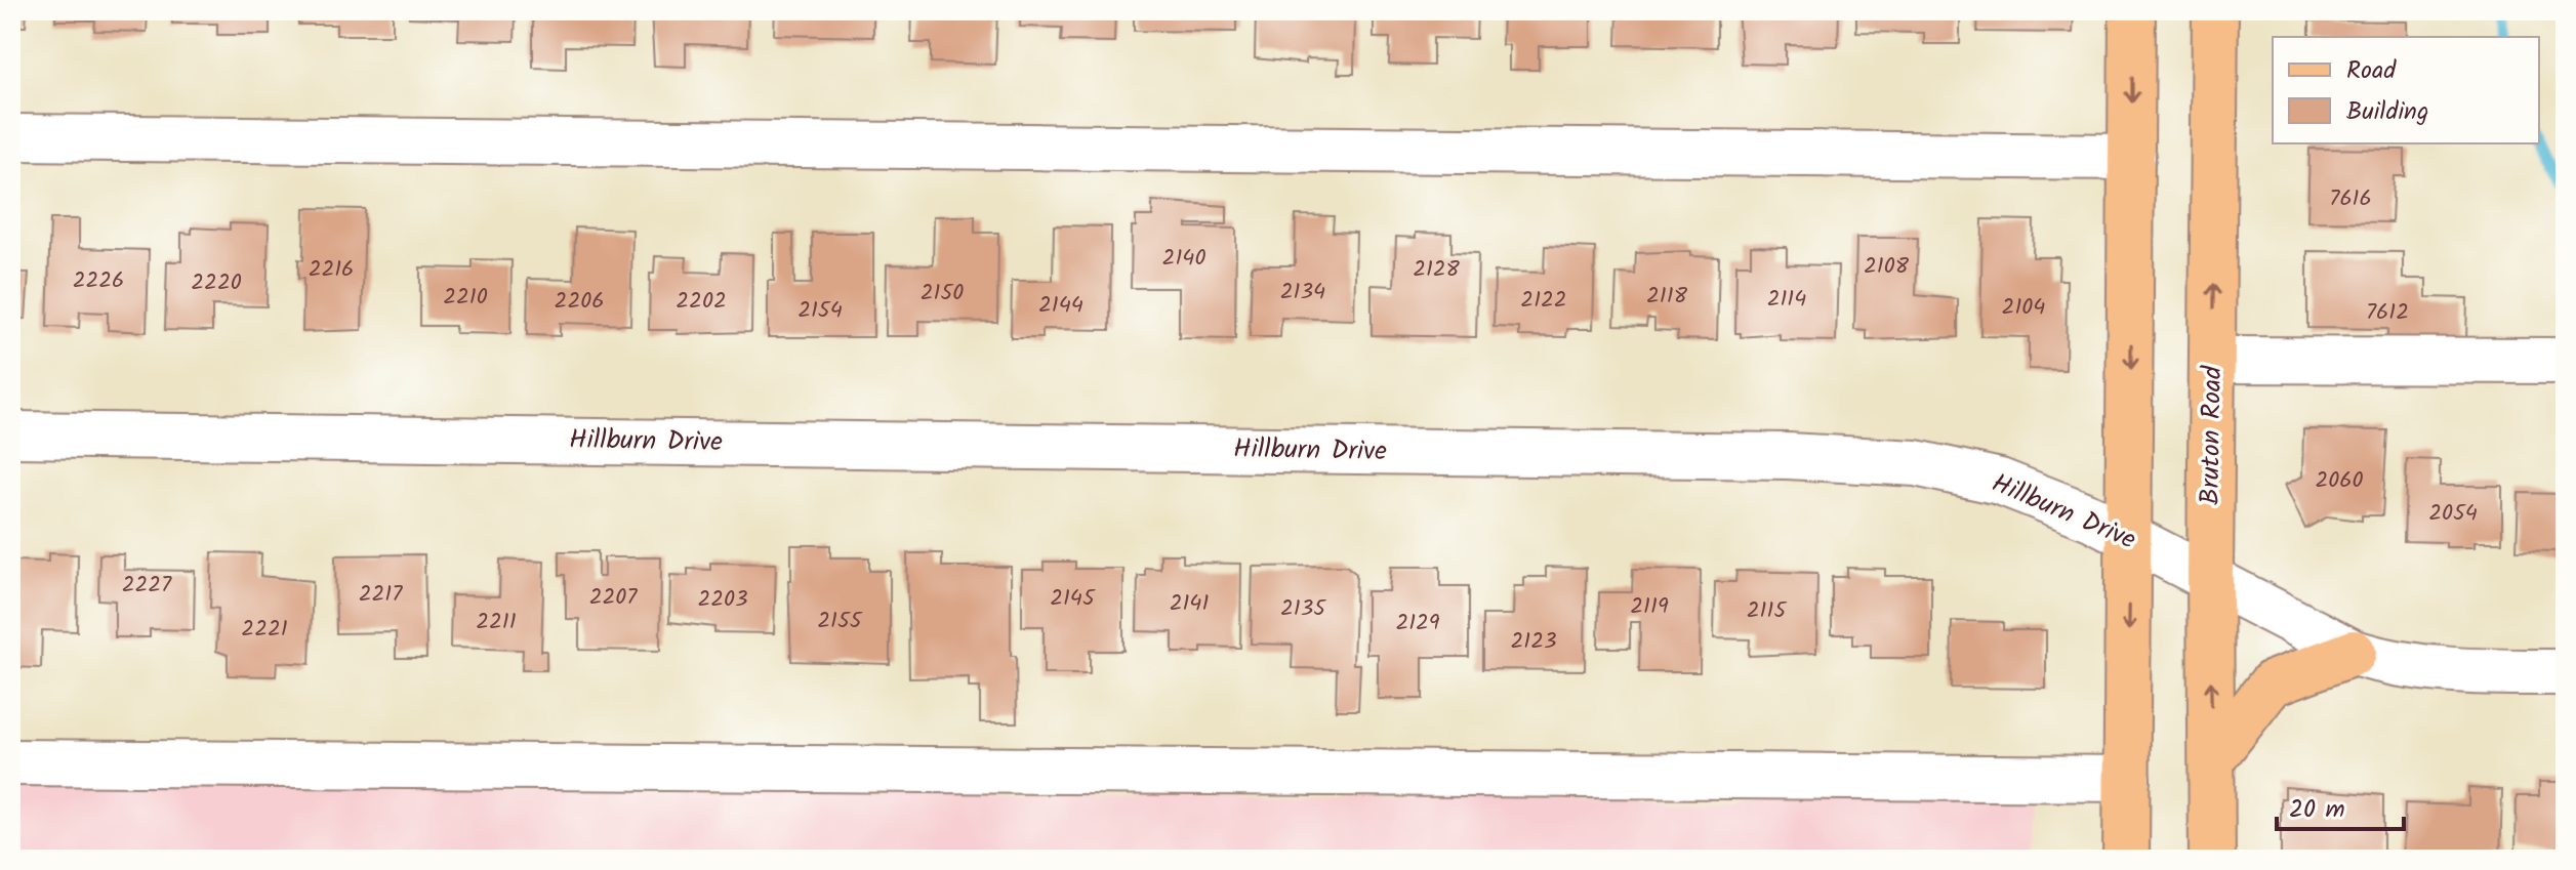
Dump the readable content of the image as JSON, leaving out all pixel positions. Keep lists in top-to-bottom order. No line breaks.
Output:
{"streets":{"main road":["Bruton Road"],"street":["Hillburn Drive"]},"crossings":[["Bruton Road","Hillburn Drive"]],"house_numbers":["7616","2140","2108","2216","2128","2226","2220","2134","2150","2118","2210","2114","2122","2206","2202","2144","2104","2154","7612","2060","2054","2227","2217","2207","2145","2203","2141","2119","2135","2115","2155","2211","2129","2221","2123"],"legend":["Road","Building"],"scale_bar":"20 m"}
